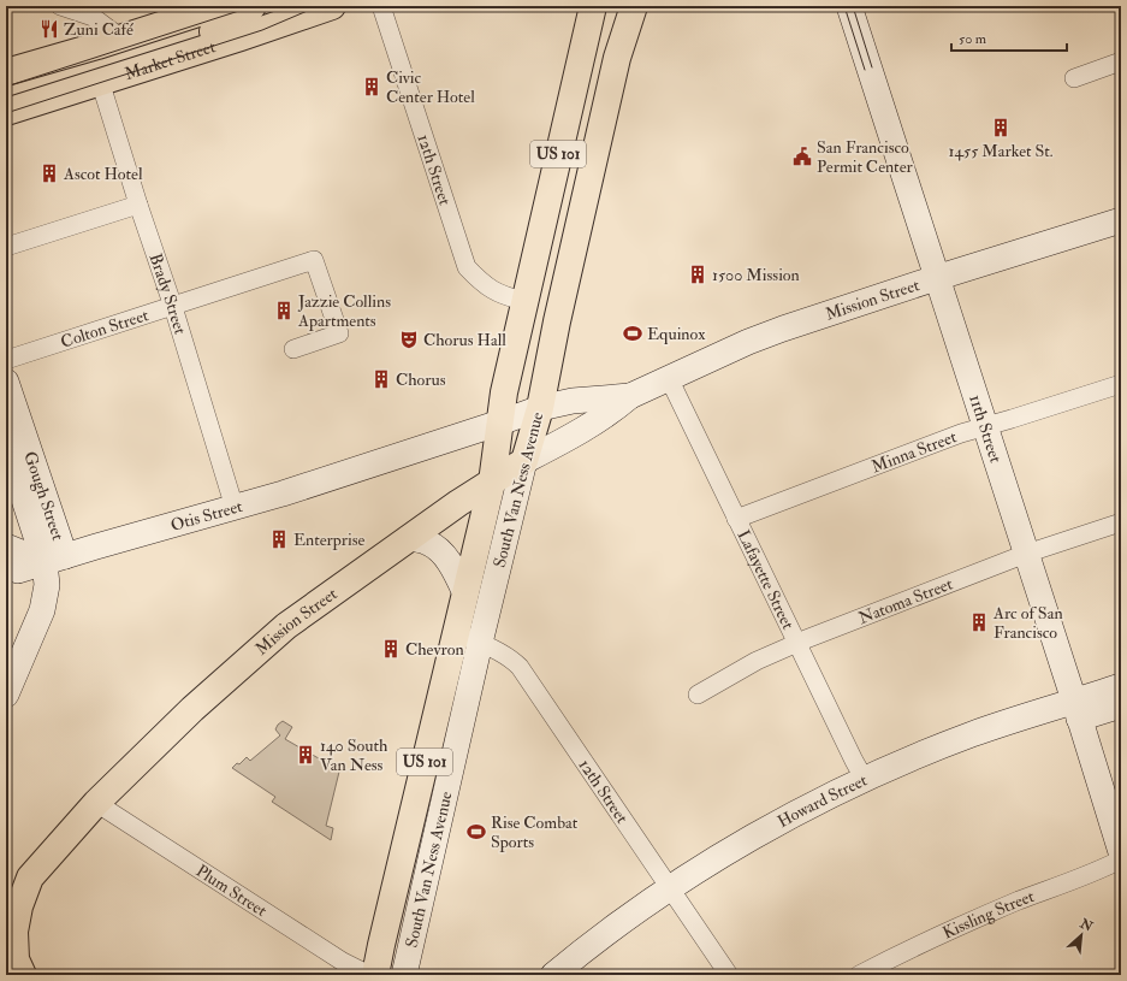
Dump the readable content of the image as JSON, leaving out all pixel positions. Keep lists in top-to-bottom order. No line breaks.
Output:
{"streets":{"main road":["Market Street","US 101","Mission Street","11th Street","South Van Ness Avenue","Gough Street","Otis Street","Howard Street"],"street":["12th Street","Brady Street","Colton Street","Minna Street","Lafayette Street","Natoma Street","Plum Street","Kissling Street"]},"crossings":[["Market Street","Brady Street"],["12th Street","South Van Ness Avenue"],["12th Street","Howard Street"],["Brady Street","Colton Street"],["Brady Street","Otis Street"],["Mission Street","11th Street"],["Mission Street","South Van Ness Avenue"],["Mission Street","Otis Street"],["Mission Street","Lafayette Street"],["Mission Street","Plum Street"],["11th Street","Minna Street"],["11th Street","Natoma Street"],["11th Street","Howard Street"],["Minna Street","Lafayette Street"],["South Van Ness Avenue","Otis Street"],["Gough Street","Otis Street"],["Lafayette Street","Natoma Street"],["Lafayette Street","Howard Street"]],"places":{"restaurant":["Zuni Café"],"building":["Civic Center Hotel","1455 Market St.","Ascot Hotel","1500 Mission","Jazzie Collins Apartments","Chorus","Enterprise","Arc of San Francisco","Chevron","140 South Van Ness"],"public building":["San Francisco Permit Center"],"sports":["Equinox","Rise Combat Sports"],"theatre":["Chorus Hall"]},"scale_bar":"50 m","north":"top right"}
